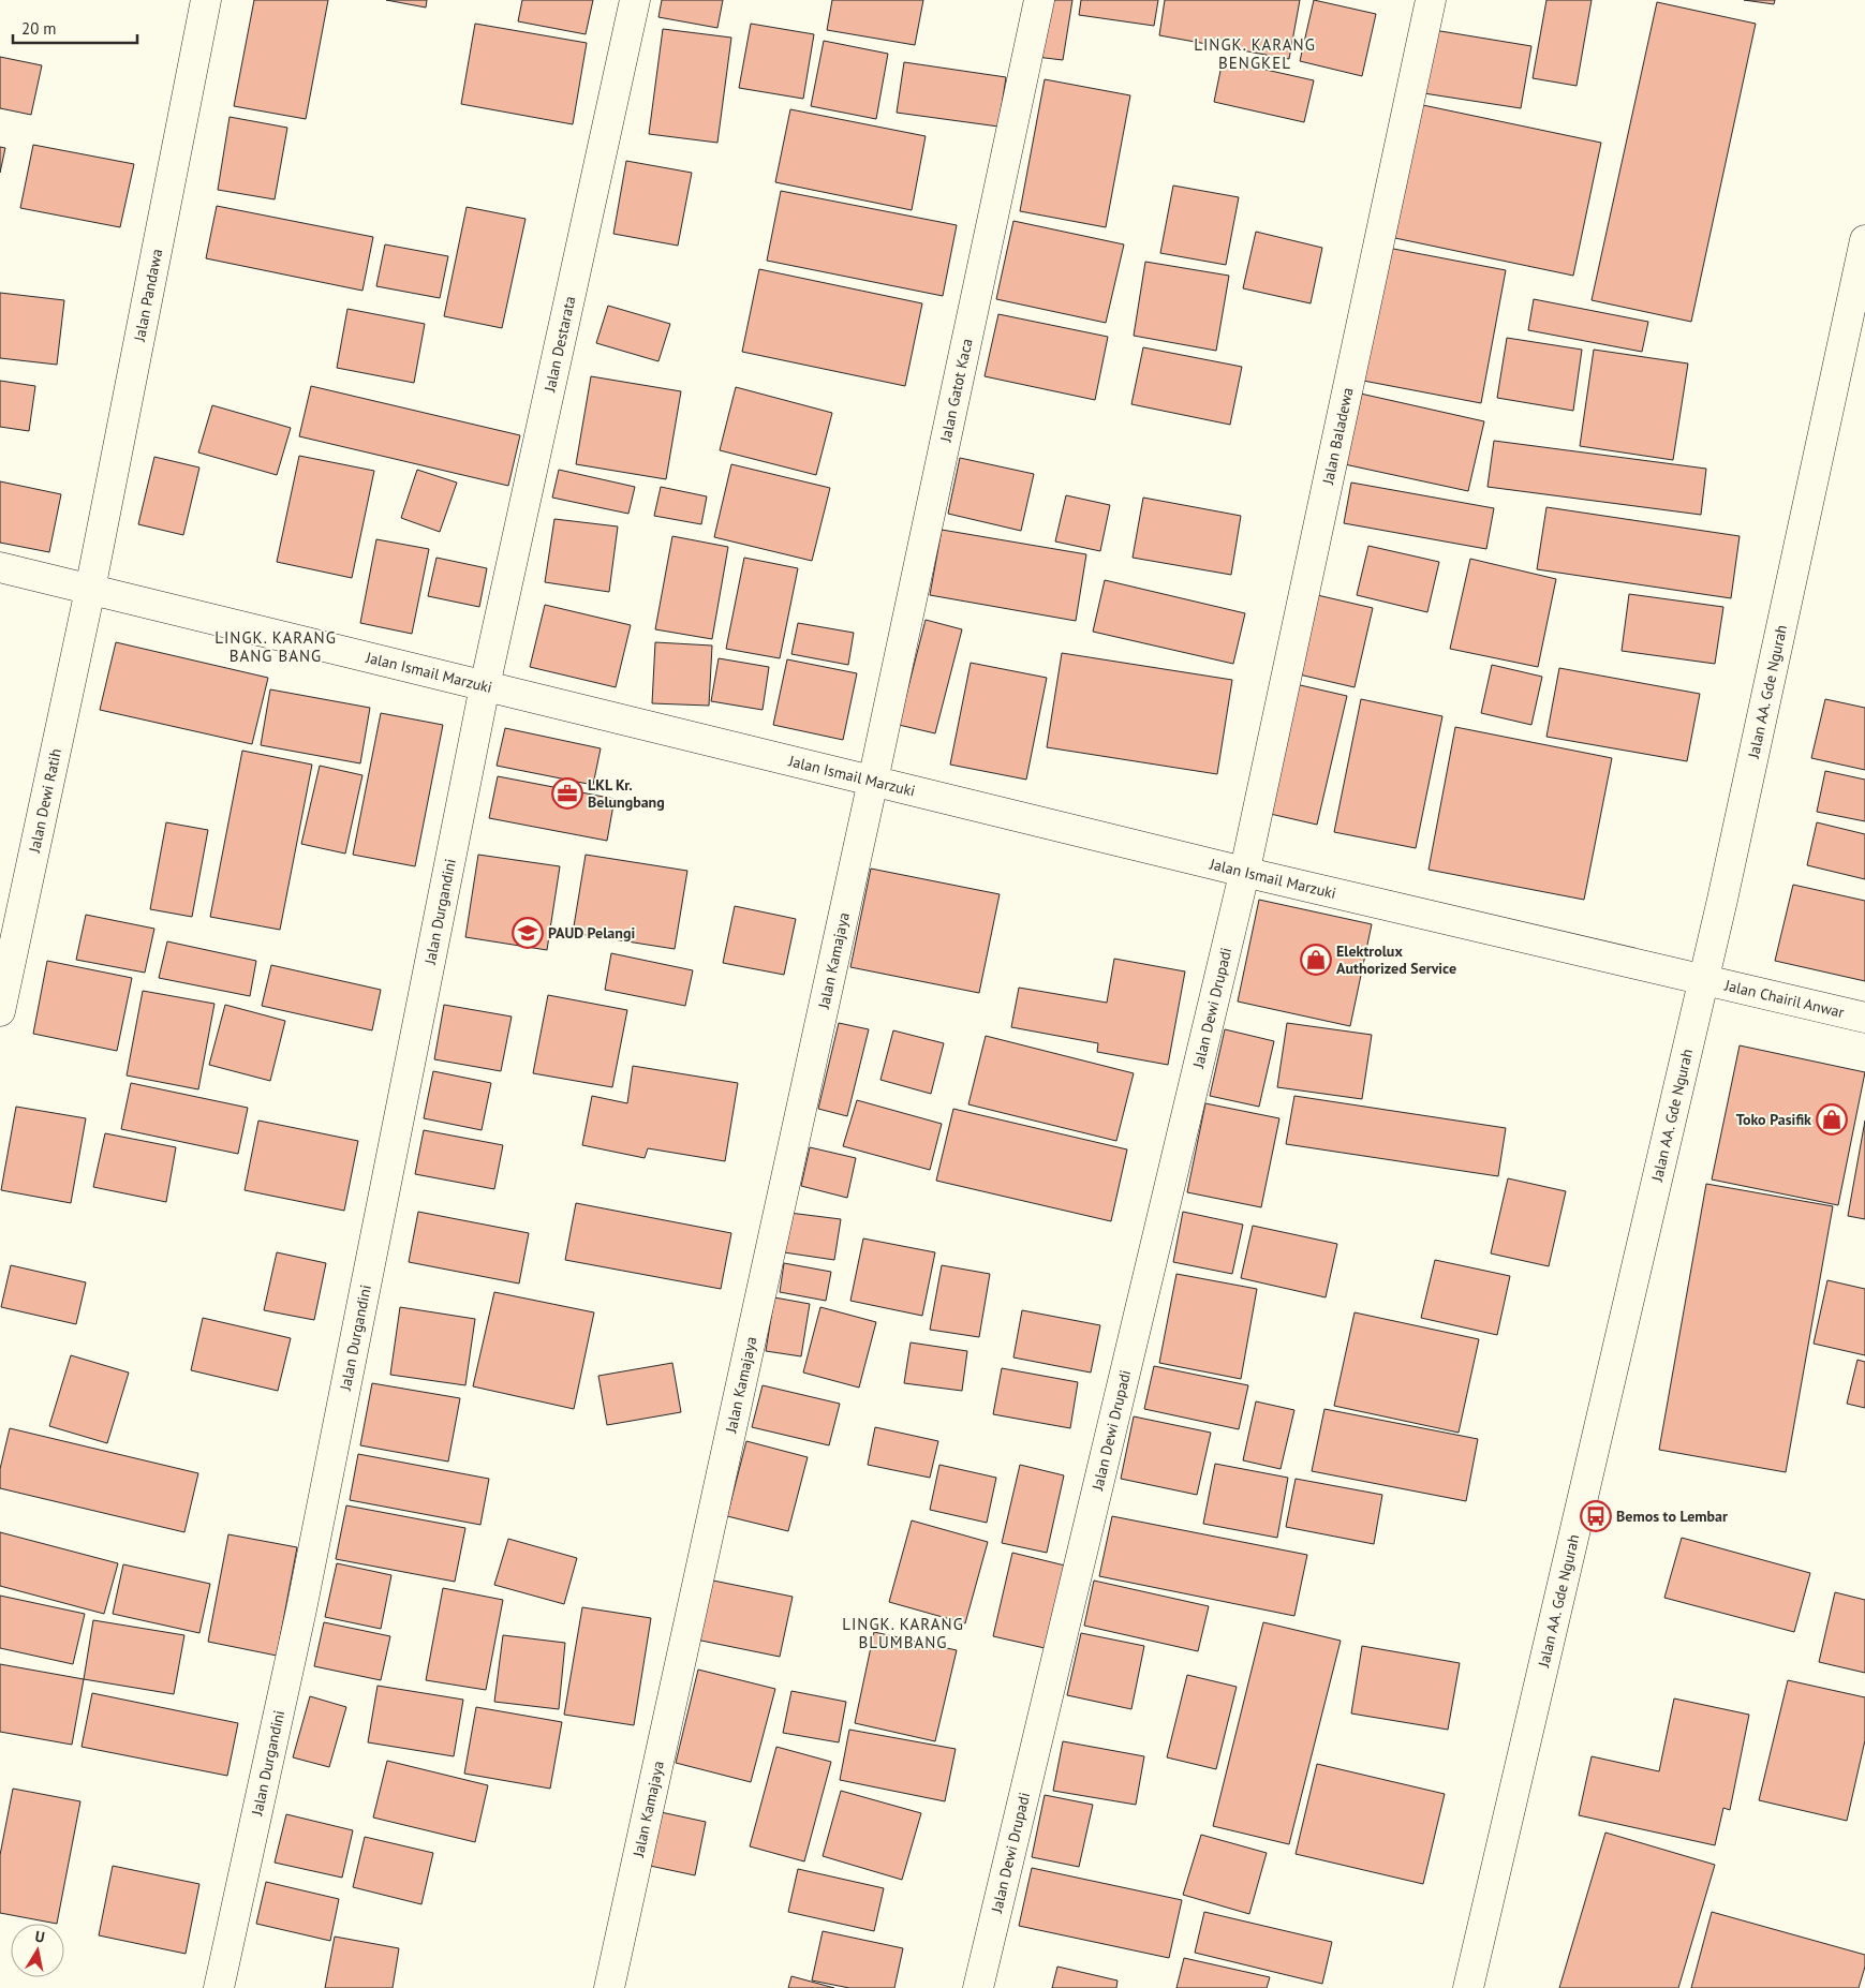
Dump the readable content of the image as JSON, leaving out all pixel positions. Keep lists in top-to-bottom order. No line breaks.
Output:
{"streets":{"street":["Jalan Pandawa","Jalan Destarata","Jalan Gatot Kaca","Jalan Baladewa","Jalan Ismail Marzuki","Jalan AA. Gde Ngurah","Jalan Dewi Ratih","Jalan Durgandini","Jalan Kamajaya","Jalan Chairil Anwar","Jalan Dewi Drupadi"]},"crossings":[["Jalan Pandawa","Jalan Ismail Marzuki"],["Jalan Pandawa","Jalan Dewi Ratih"],["Jalan Destarata","Jalan Ismail Marzuki"],["Jalan Destarata","Jalan Durgandini"],["Jalan Gatot Kaca","Jalan Ismail Marzuki"],["Jalan Gatot Kaca","Jalan Kamajaya"],["Jalan Baladewa","Jalan Ismail Marzuki"],["Jalan Baladewa","Jalan Dewi Drupadi"],["Jalan Ismail Marzuki","Jalan AA. Gde Ngurah"],["Jalan Ismail Marzuki","Jalan Dewi Ratih"],["Jalan Ismail Marzuki","Jalan Durgandini"],["Jalan Ismail Marzuki","Jalan Kamajaya"],["Jalan Ismail Marzuki","Jalan Chairil Anwar"],["Jalan Ismail Marzuki","Jalan Dewi Drupadi"],["Jalan AA. Gde Ngurah","Jalan Chairil Anwar"]],"districts":["LINGK. KARANG BENGKEL","LINGK. KARANG BANG BANG","LINGK. KARANG BLUMBANG"],"places":{"office":["LKL Kr. Belungbang"],"school or university":["PAUD Pelangi"],"shop":["Elektrolux Authorized Service","Toko Pasifik"],"bus stop":["Bemos to Lembar"]},"scale_bar":"20 m","north":"top"}
